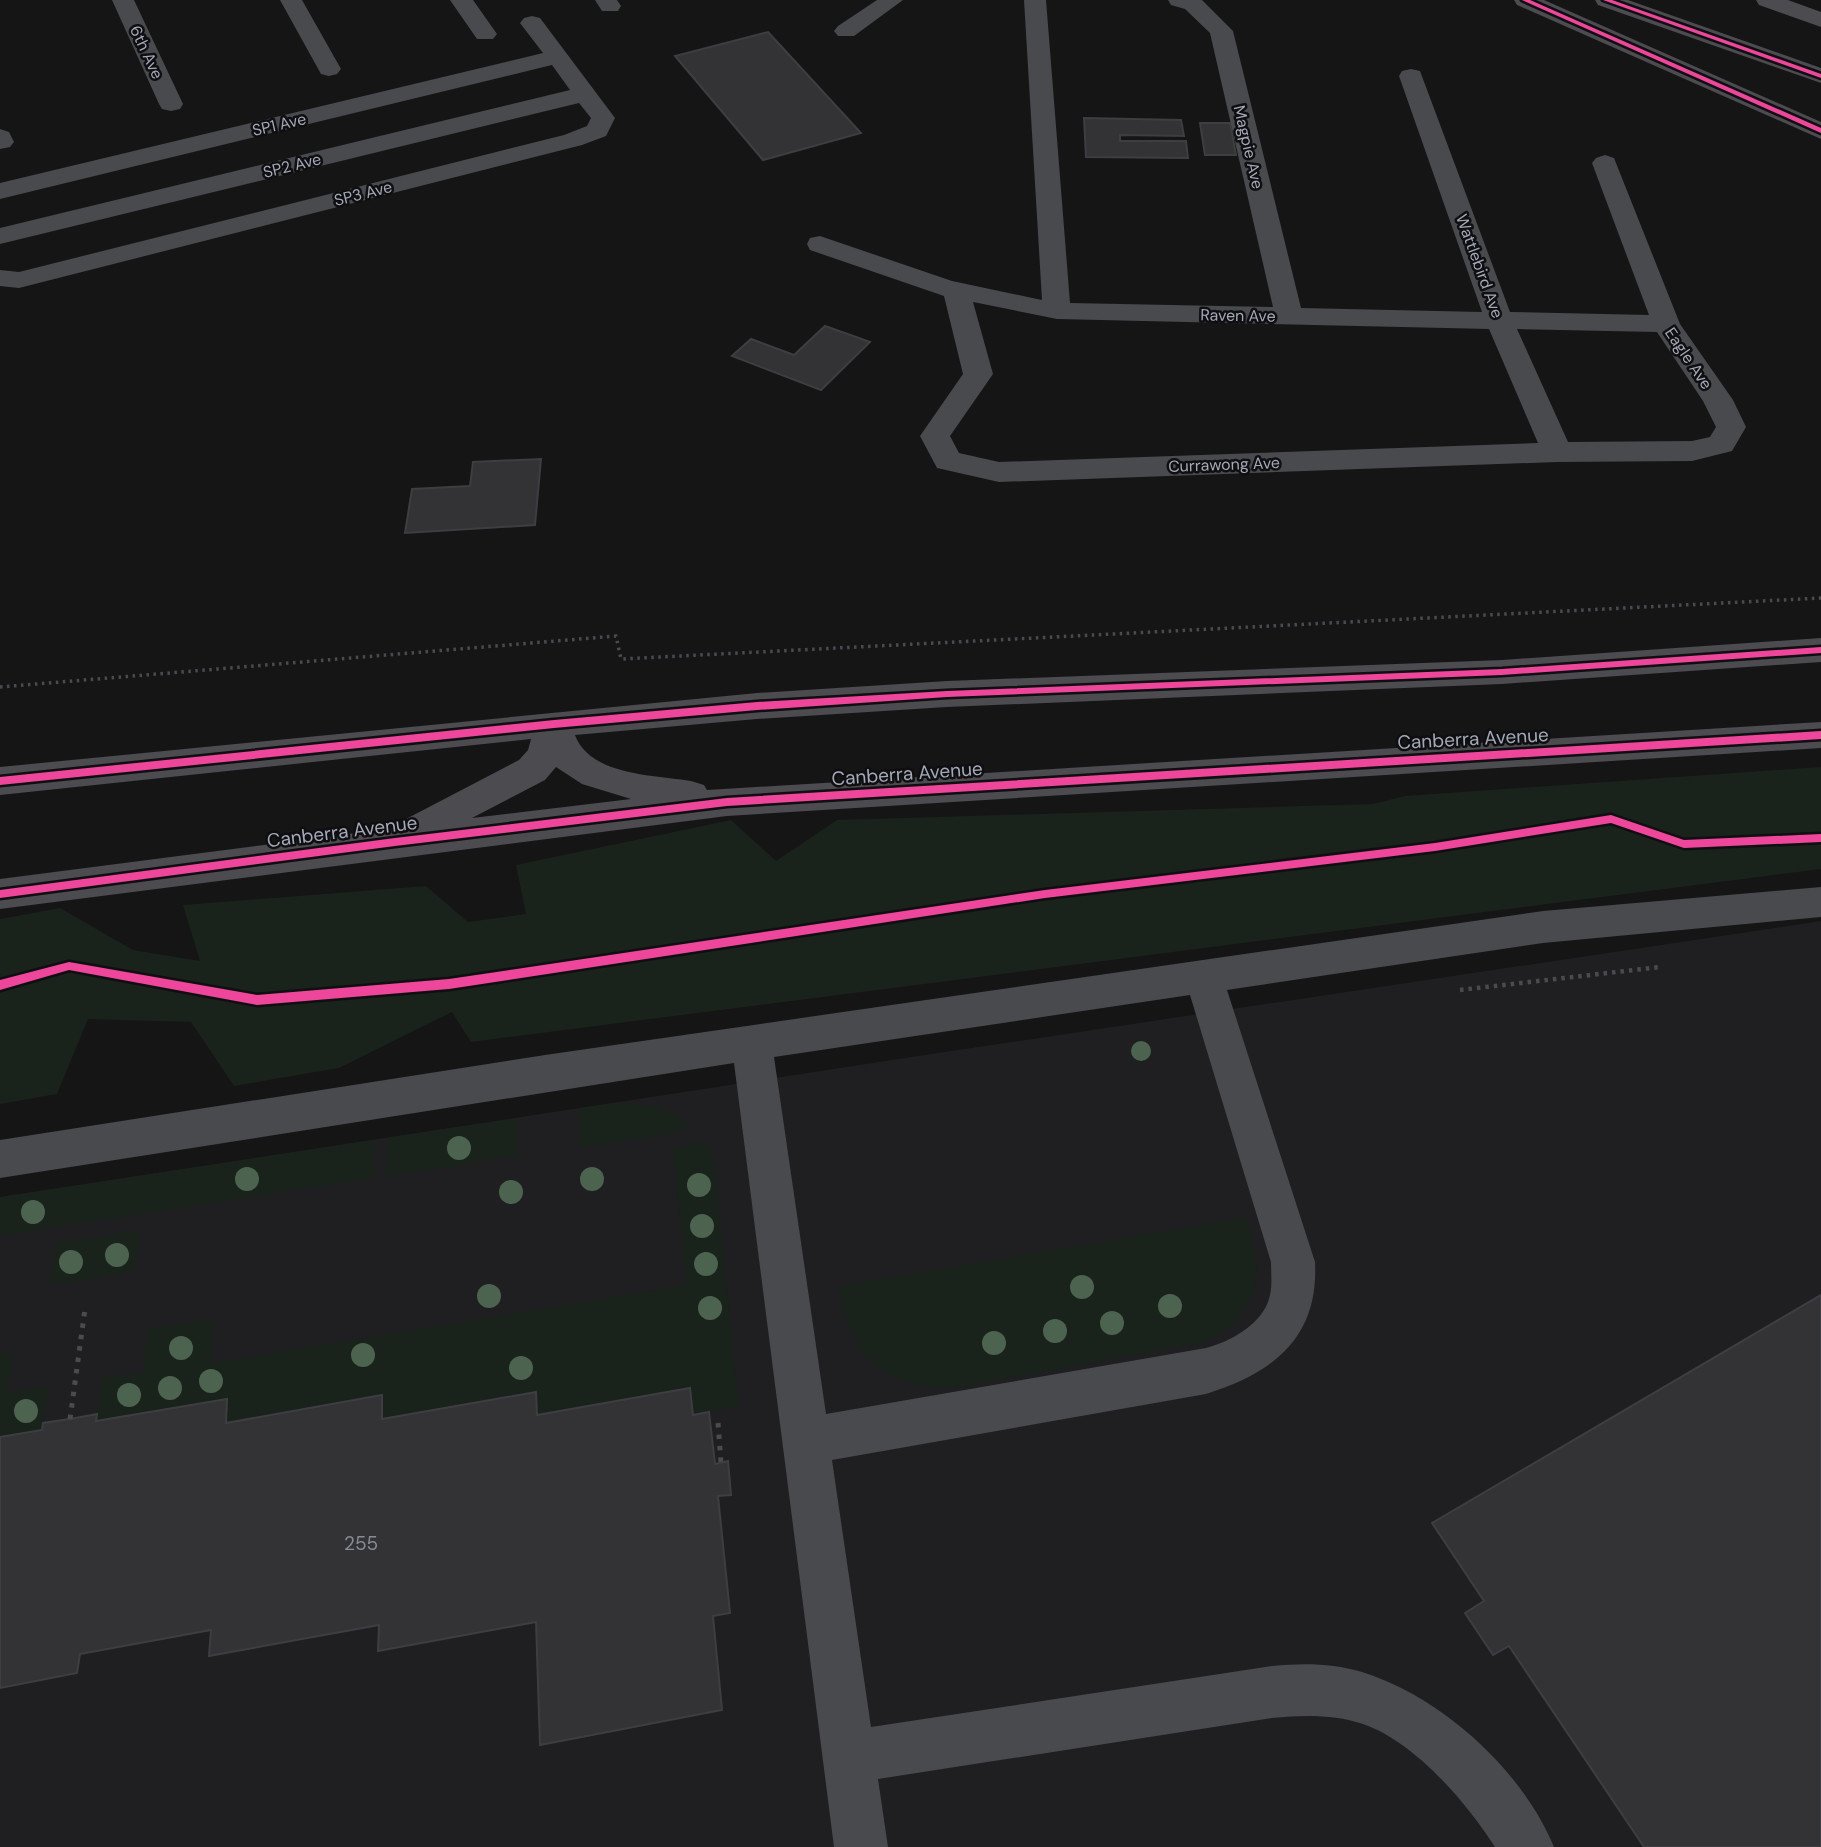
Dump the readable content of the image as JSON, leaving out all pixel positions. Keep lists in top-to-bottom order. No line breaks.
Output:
{"streets":{"highway":["Canberra Avenue"],"street":["6th Ave","SP1 Ave","Magpie Ave","SP2 Ave","SP3 Ave","Wattlebird Ave","Raven Ave","Eagle Ave","Currawong Ave"]},"crossings":[["SP1 Ave","SP3 Ave"],["Magpie Ave","Raven Ave"],["SP2 Ave","SP3 Ave"],["Wattlebird Ave","Raven Ave"],["Wattlebird Ave","Currawong Ave"],["Raven Ave","Eagle Ave"],["Raven Ave","Currawong Ave"],["Eagle Ave","Currawong Ave"]],"house_numbers":["255"]}
